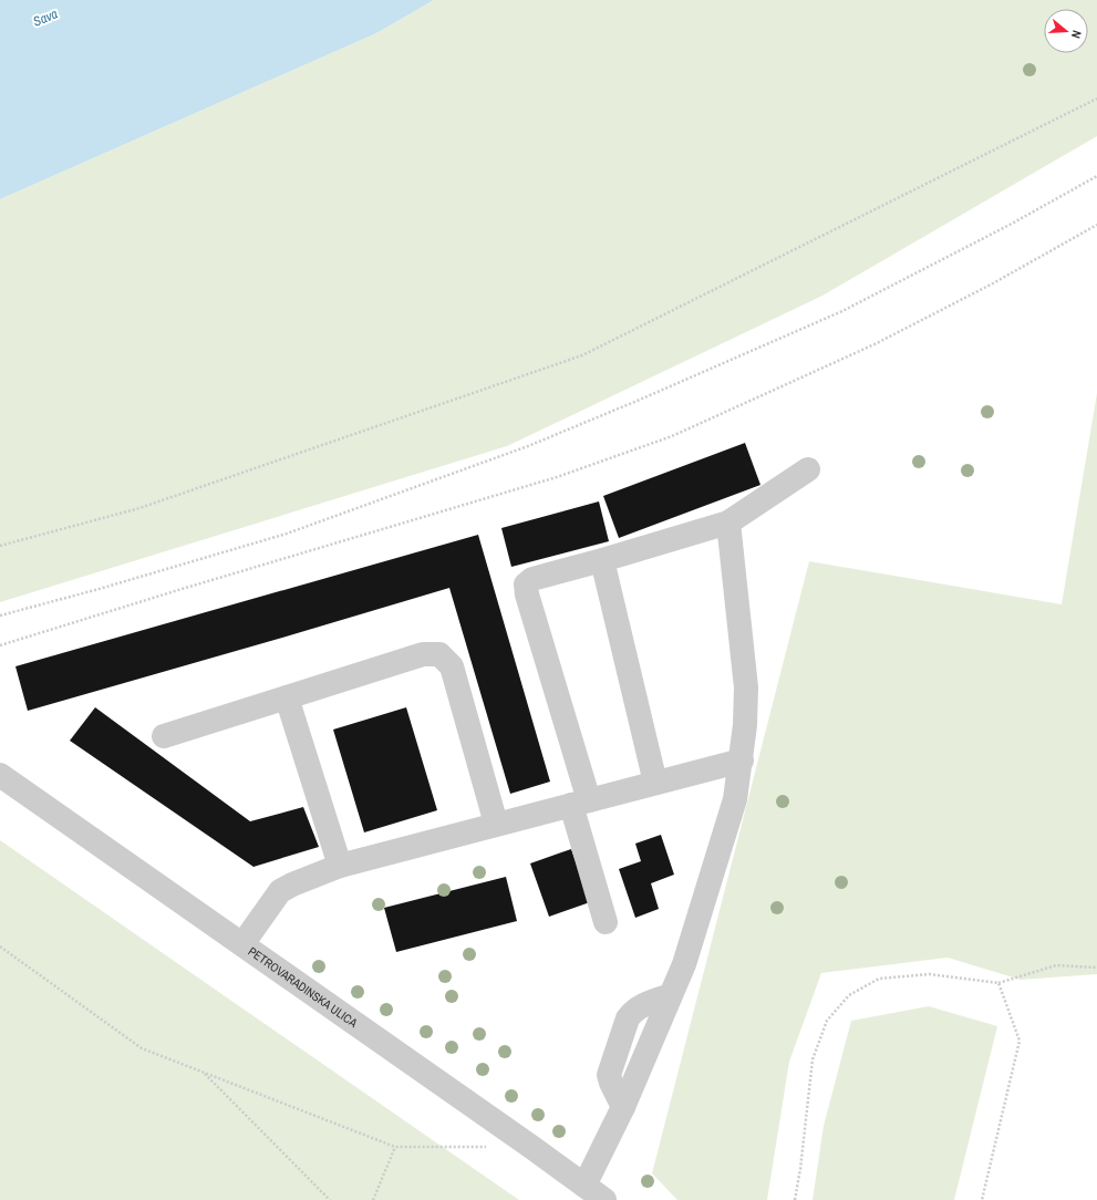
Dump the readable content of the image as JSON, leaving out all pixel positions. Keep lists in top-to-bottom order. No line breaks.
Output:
{"streets":{"street":["PETROVARADINSKA ULICA"]},"water":["Sava"],"north":"right"}
